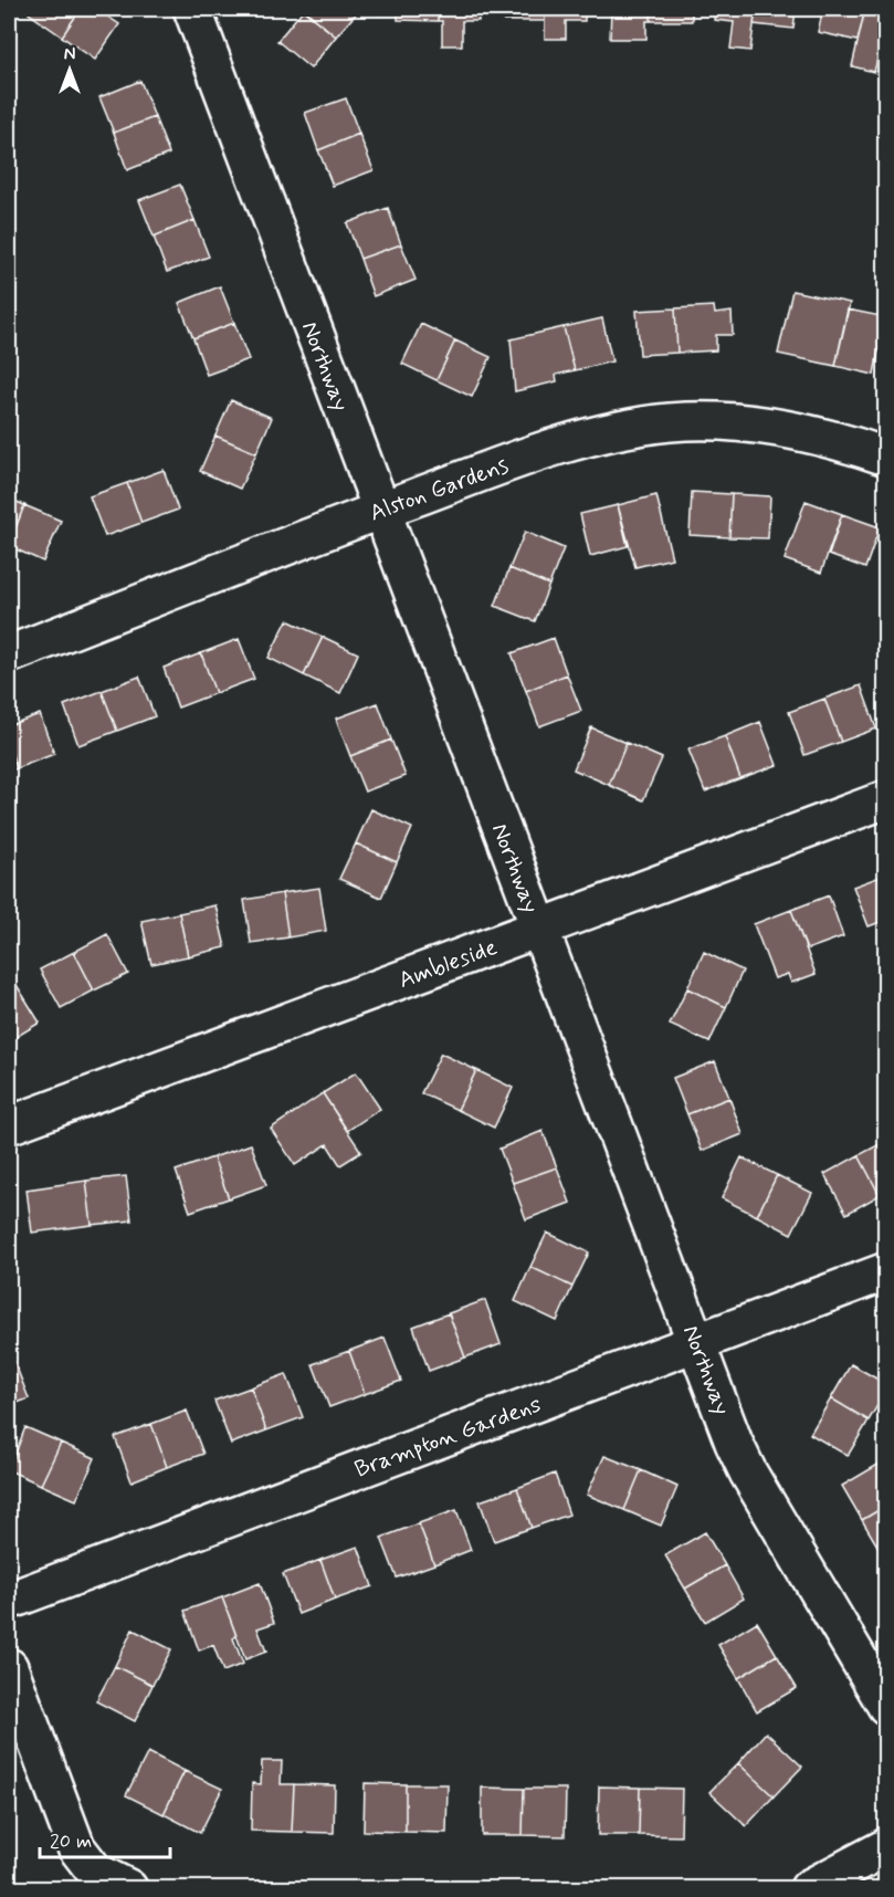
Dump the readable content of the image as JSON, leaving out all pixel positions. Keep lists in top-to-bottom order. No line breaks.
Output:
{"streets":{"street":["Northway","Alston Gardens","Ambleside","Brampton Gardens"]},"crossings":[["Northway","Alston Gardens"],["Northway","Ambleside"],["Northway","Brampton Gardens"]],"scale_bar":"20 m","north":"top"}
